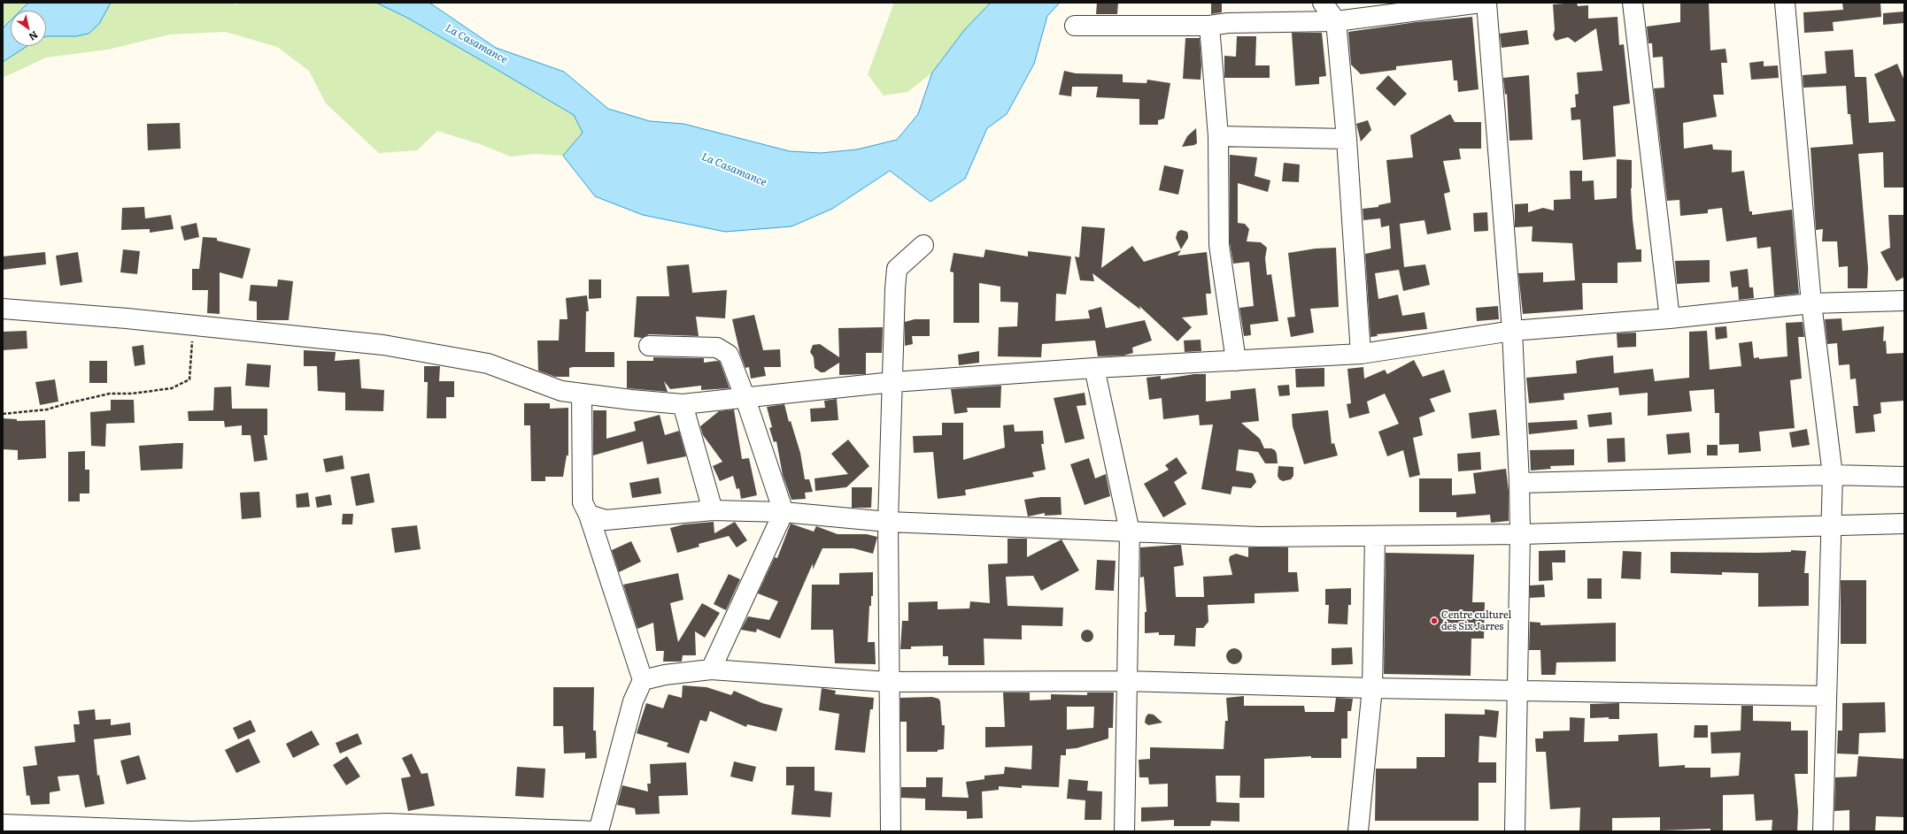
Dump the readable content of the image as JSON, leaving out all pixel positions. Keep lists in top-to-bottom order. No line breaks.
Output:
{"water":["La Casamance"],"places":["Centre culturel des Six Jarres"],"north":"bottom right"}
